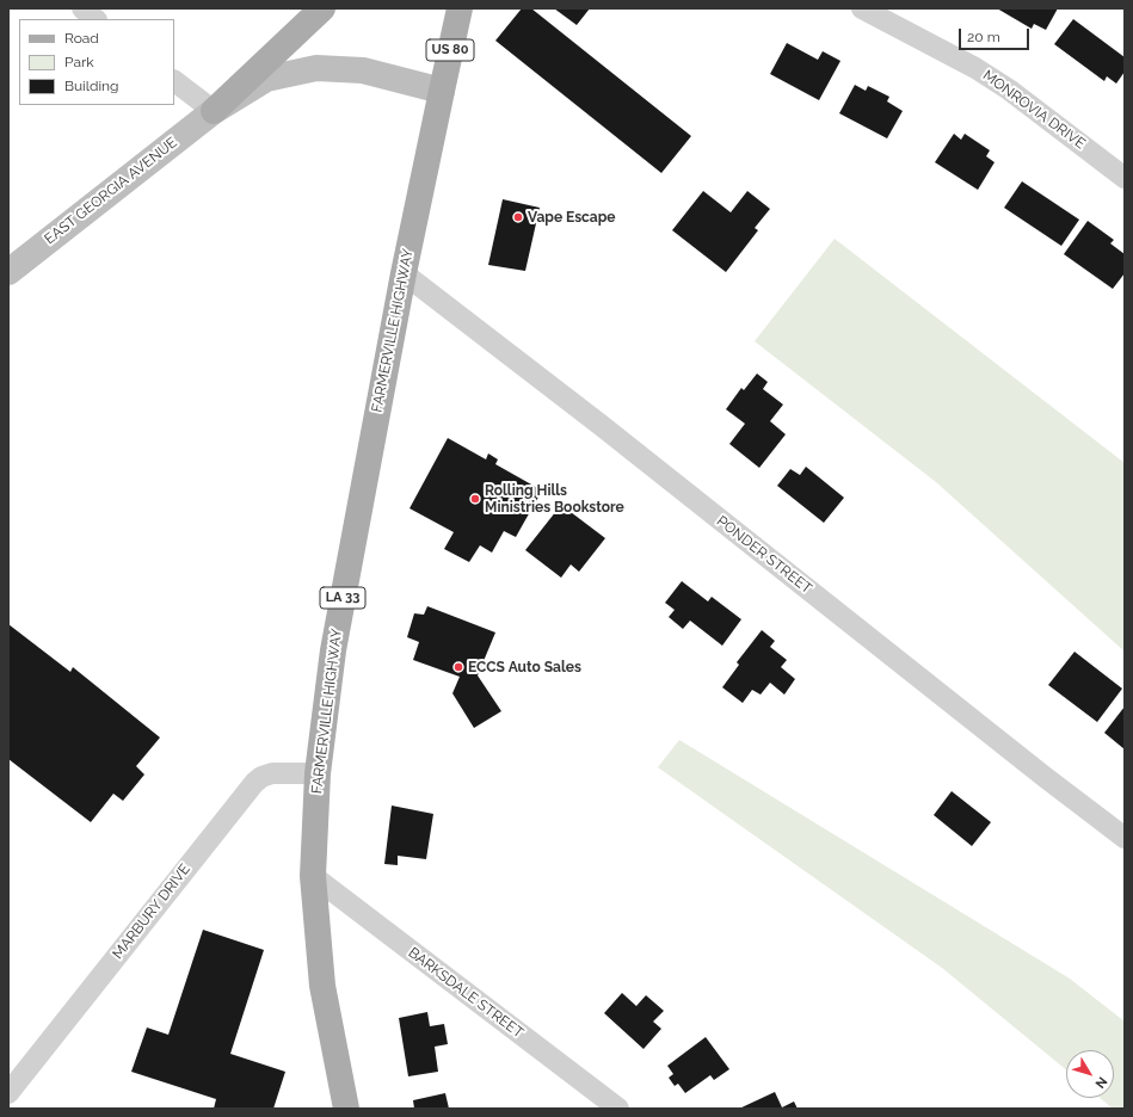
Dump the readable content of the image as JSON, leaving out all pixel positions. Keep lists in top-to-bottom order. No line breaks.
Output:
{"streets":{"main road":["US 80","EAST GEORGIA AVENUE","FARMERVILLE HIGHWAY","LA 33"],"street":["MONROVIA DRIVE","PONDER STREET","MARBURY DRIVE","BARKSDALE STREET"]},"crossings":[["US 80","EAST GEORGIA AVENUE"],["US 80","FARMERVILLE HIGHWAY"],["EAST GEORGIA AVENUE","FARMERVILLE HIGHWAY"],["FARMERVILLE HIGHWAY","PONDER STREET"],["FARMERVILLE HIGHWAY","MARBURY DRIVE"],["FARMERVILLE HIGHWAY","BARKSDALE STREET"]],"places":["Vape Escape","Rolling Hills Ministries Bookstore","ECCS Auto Sales"],"legend":["Road","Park","Building"],"scale_bar":"20 m","north":"bottom right"}
